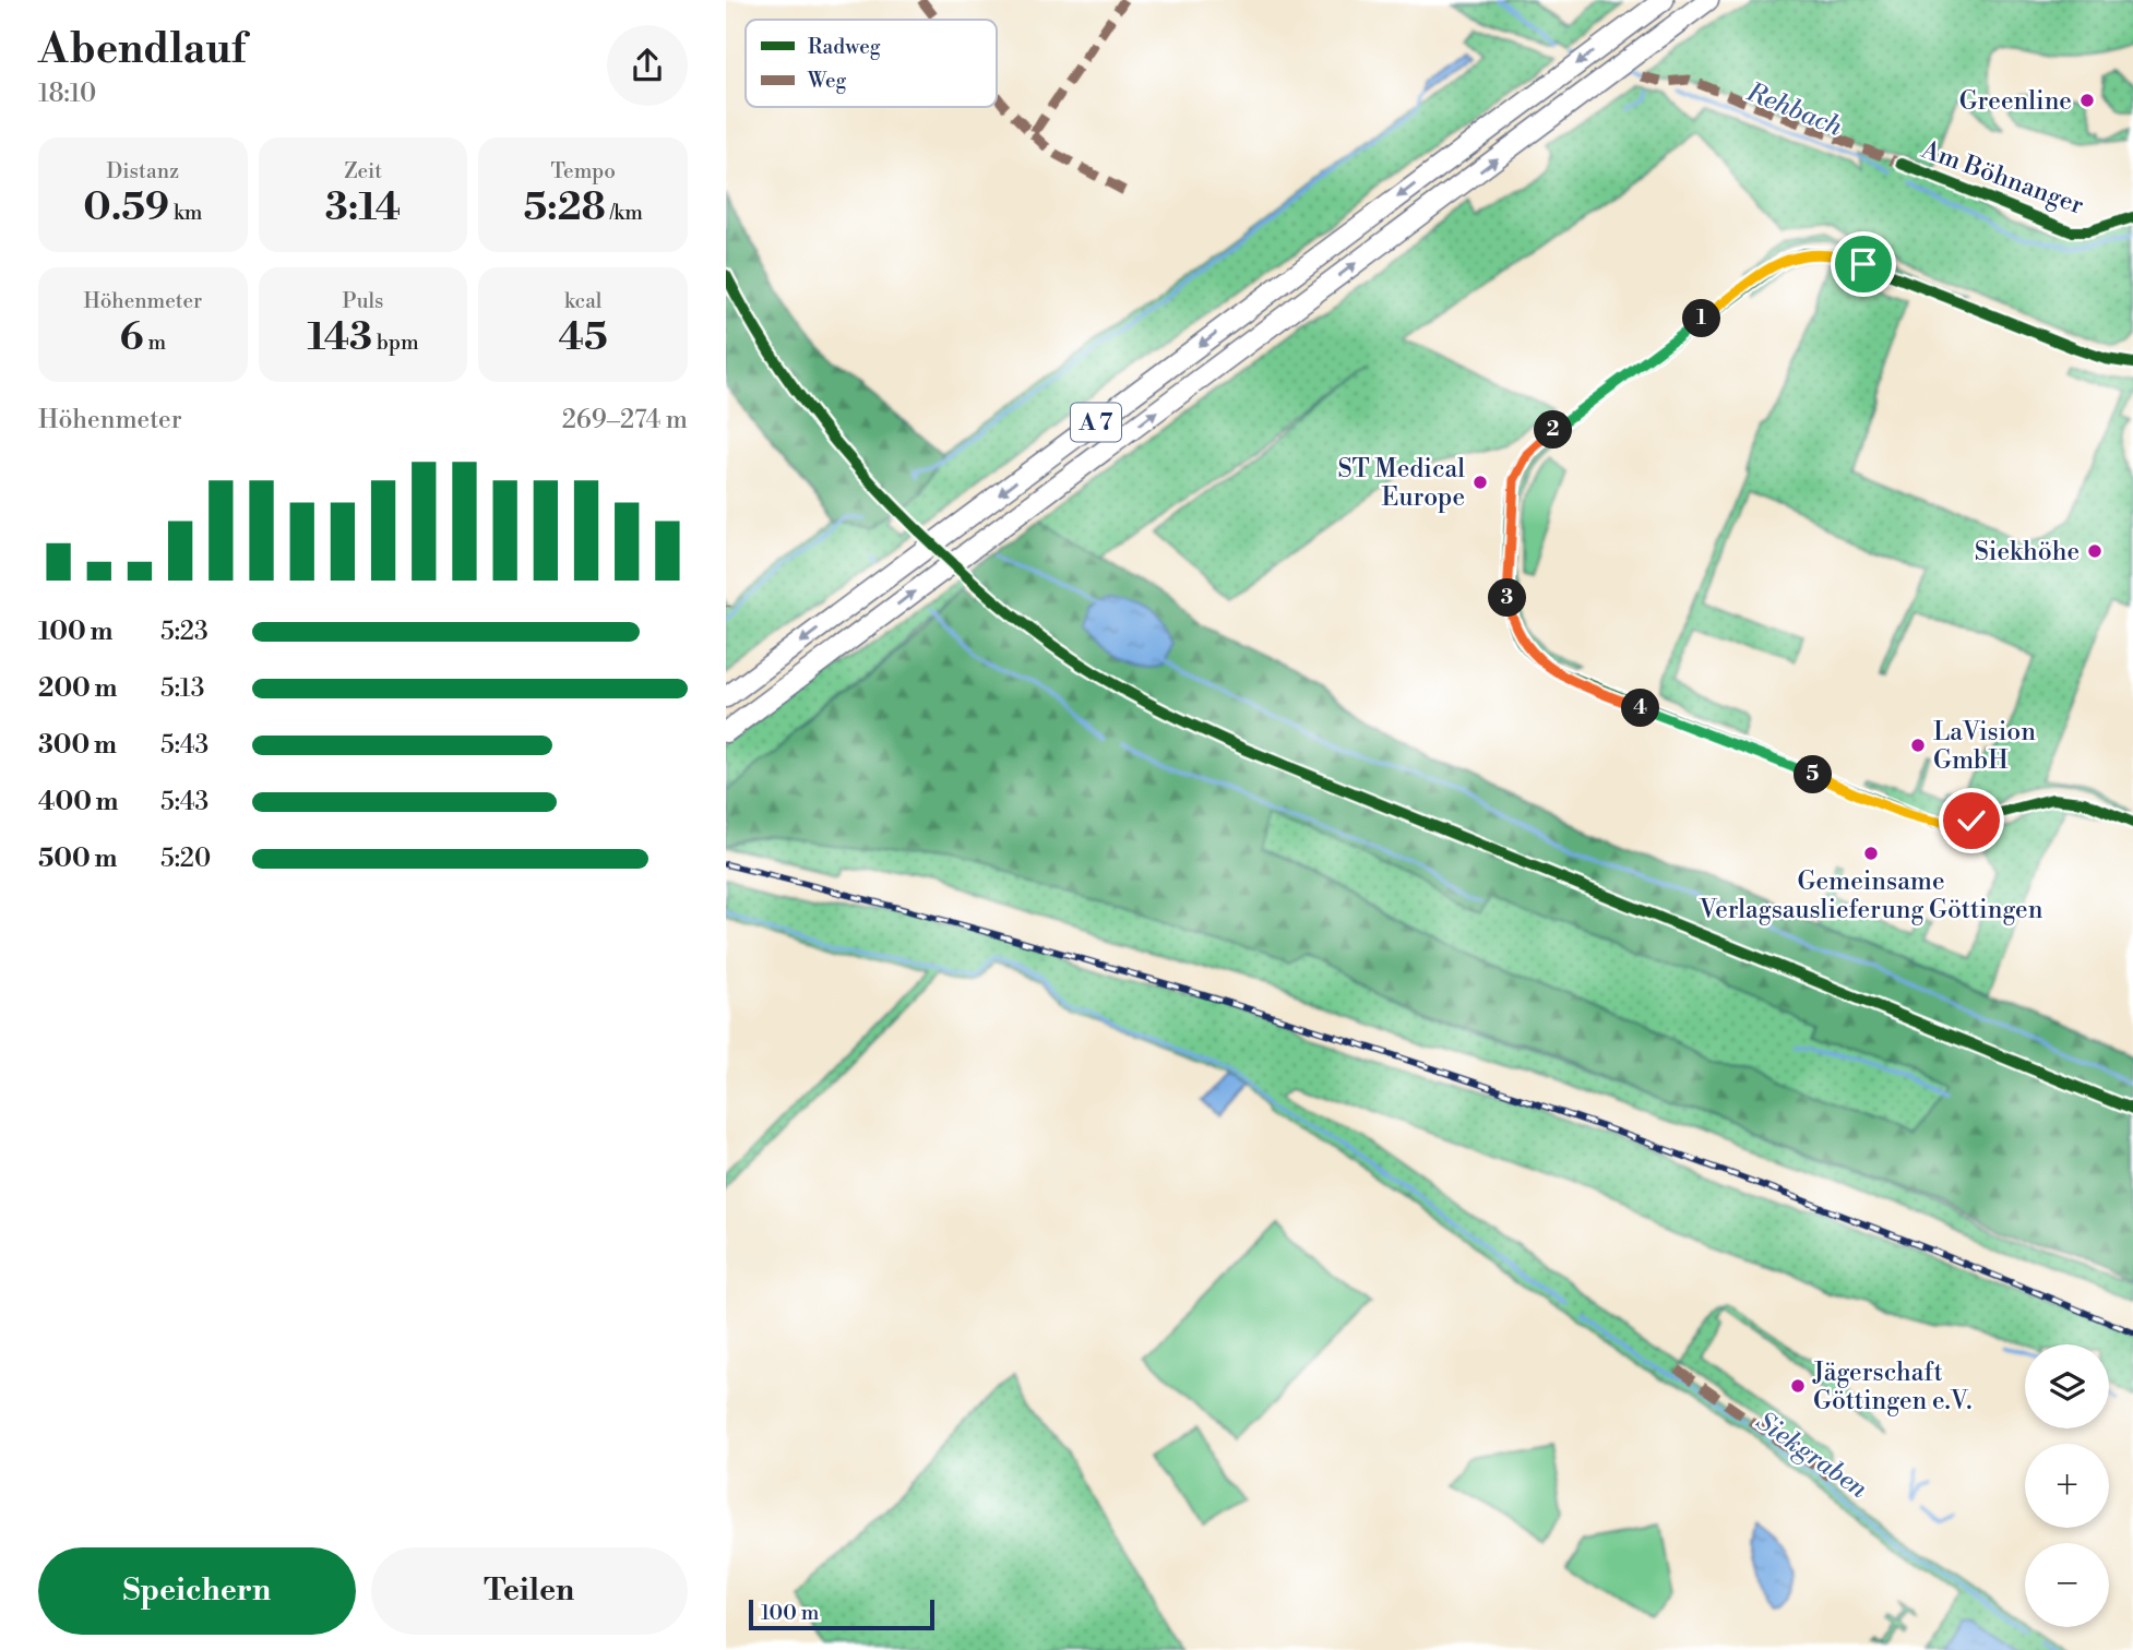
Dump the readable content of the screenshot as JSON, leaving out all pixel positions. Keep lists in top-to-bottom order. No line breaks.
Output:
{"streets":{"highway":["A 7"],"cycle path":["Am Böhnanger"]},"water":["Rehbach","Siekgraben"],"places":["Greenline","ST Medical Europe","Siekhöhe","LaVision GmbH","Gemeinsame Verlagsauslieferung Göttingen","Jägerschaft Göttingen e.V."],"legend":["Radweg","Weg"],"scale_bar":"100 m","page":{"heading":["Abendlauf","18:10"],"stats":[["Distanz","0.59 km"],["Zeit","3:14"],["Tempo","5:28 /km"],["Höhenmeter","6 m"],["Puls","143 bpm"],["kcal","45"]],"pins":["1","2","3","4","5"],"chart":["Höhenmeter","269–274 m"],"list":[{"name":"100 m","note":"5:23"},{"name":"200 m","note":"5:13"},{"name":"300 m","note":"5:43"},{"name":"400 m","note":"5:43"},{"name":"500 m","note":"5:20"}],"map_buttons":["+","−"],"buttons":["Speichern","Teilen"],"scale":"100 m"}}
